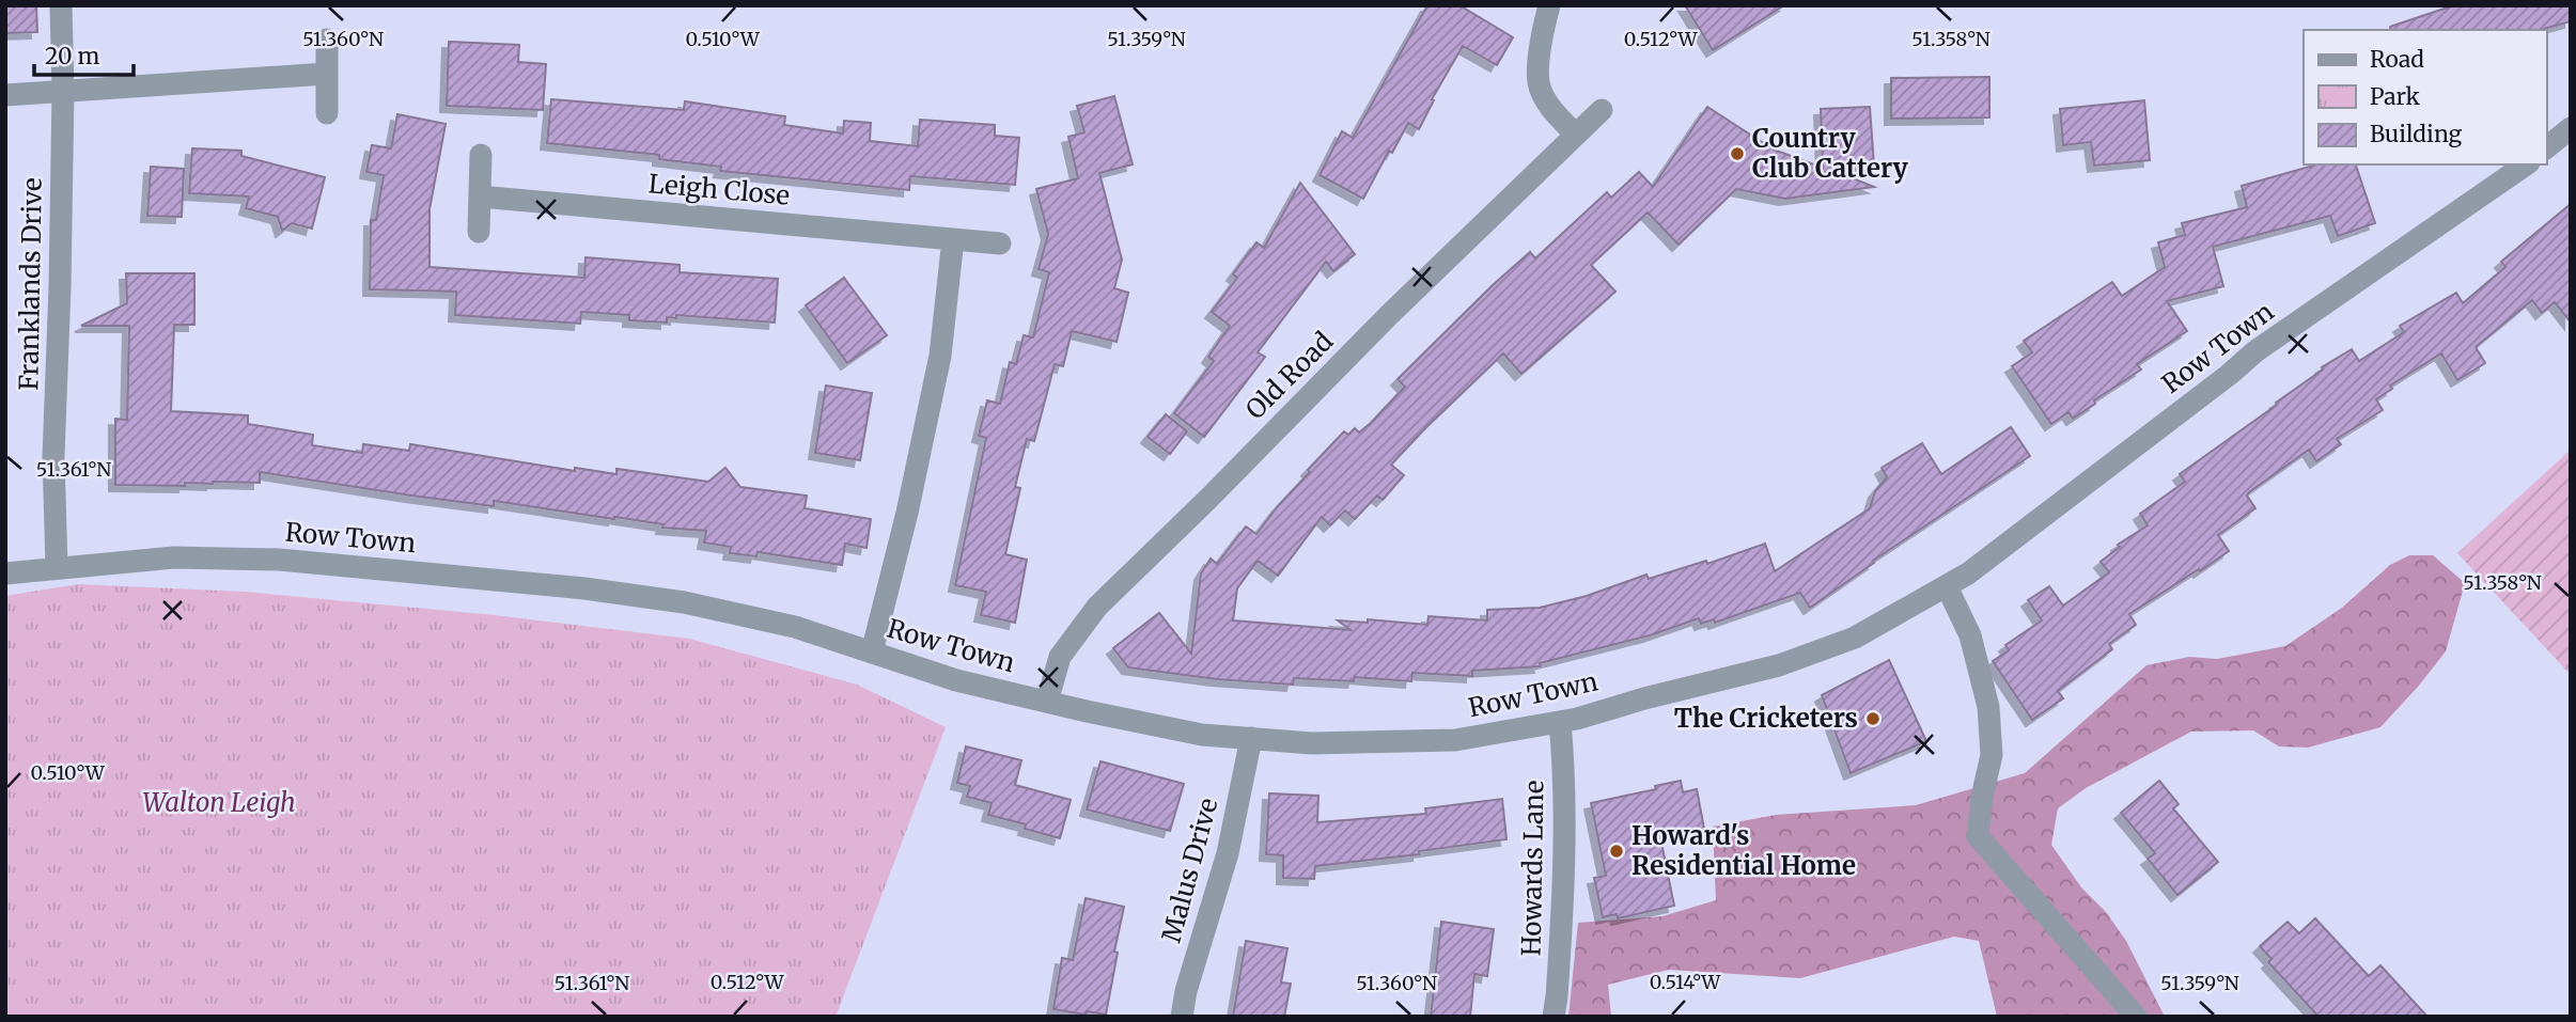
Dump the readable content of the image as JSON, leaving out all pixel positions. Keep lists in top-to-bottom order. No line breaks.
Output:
{"streets":{"street":["Leigh Close","Franklands Drive","Row Town","Old Road","Howards Lane","Malus Drive"]},"crossings":[["Franklands Drive","Row Town"],["Row Town","Old Road"],["Row Town","Howards Lane"],["Row Town","Malus Drive"]],"parks":["Walton Leigh"],"places":["Country Club Cattery","The Cricketers","Howard's Residential Home"],"legend":["Road","Park","Building"],"scale_bar":"20 m","coordinates":["51.360°N","51.359°N","51.358°N","0.510°W","0.512°W","51.361°N","0.514°W"]}
